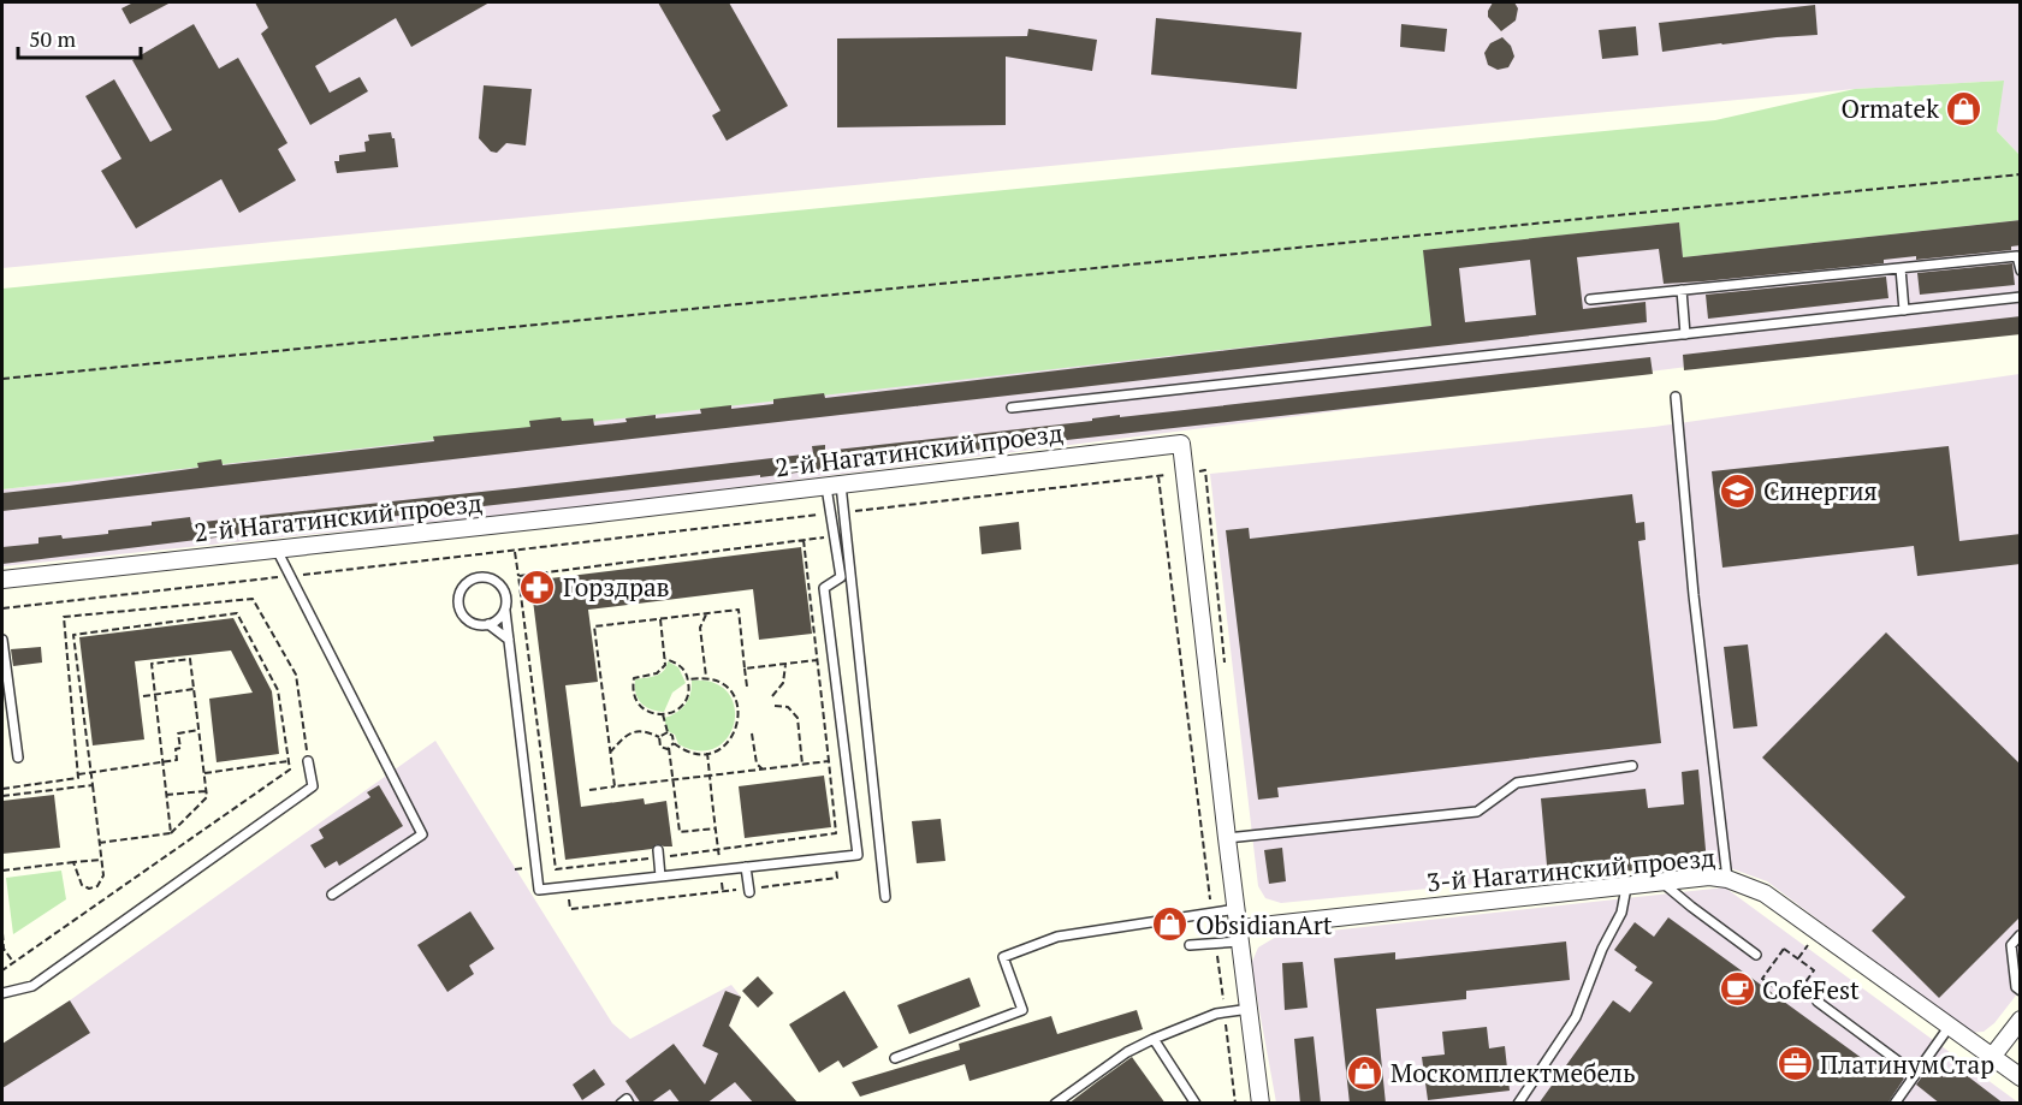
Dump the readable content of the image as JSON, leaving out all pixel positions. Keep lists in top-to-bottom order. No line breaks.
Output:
{"streets":{"street":["2-й Нагатинский проезд","3-й Нагатинский проезд"]},"crossings":[["2-й Нагатинский проезд","3-й Нагатинский проезд"]],"places":{"shop":["Ormatek","ObsidianArt","Москомплектмебель"],"school or university":["Синергия"],"pharmacy":["Горздрав"],"cafe":["CofeFest"],"office":["ПлатинумСтар"]},"scale_bar":"50 m"}
